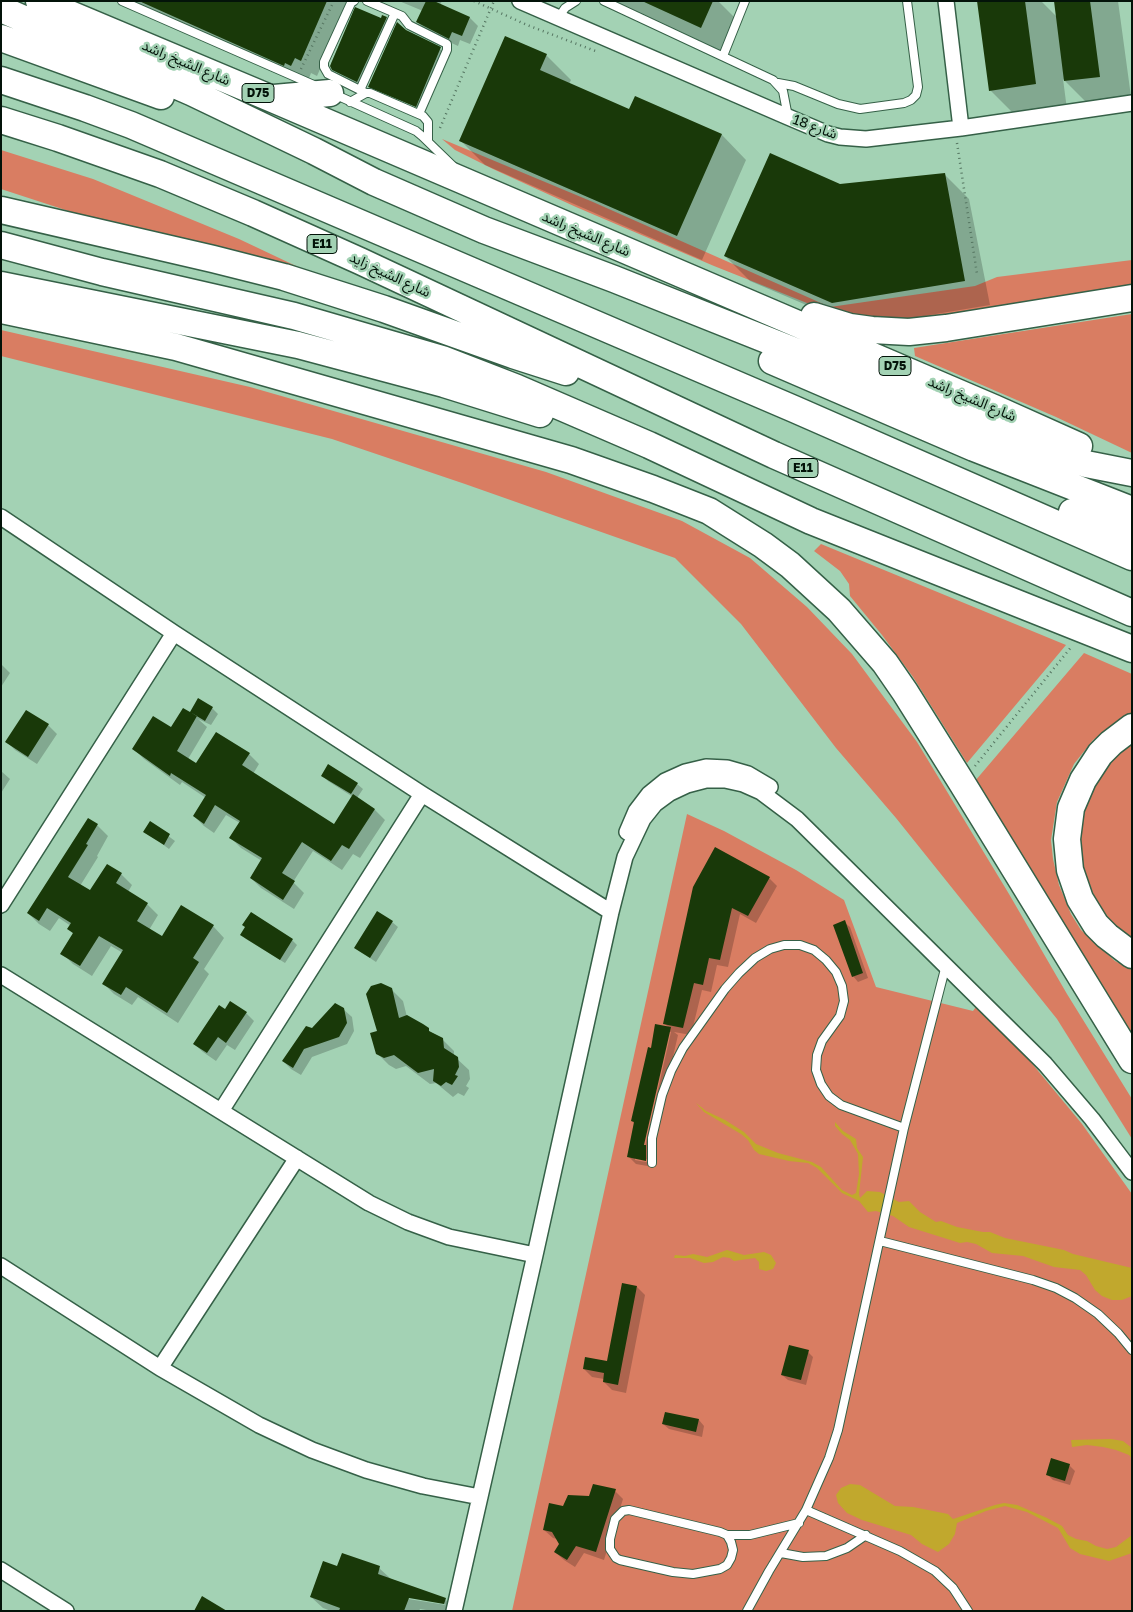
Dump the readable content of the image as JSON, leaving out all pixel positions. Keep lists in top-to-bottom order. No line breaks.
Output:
{"streets":{"highway":["شارع الشيخ راشد","D75","E11","شارع الشيخ زايد"],"street":["شارع 18"]},"crossings":[["E11","شارع الشيخ زايد"]]}
